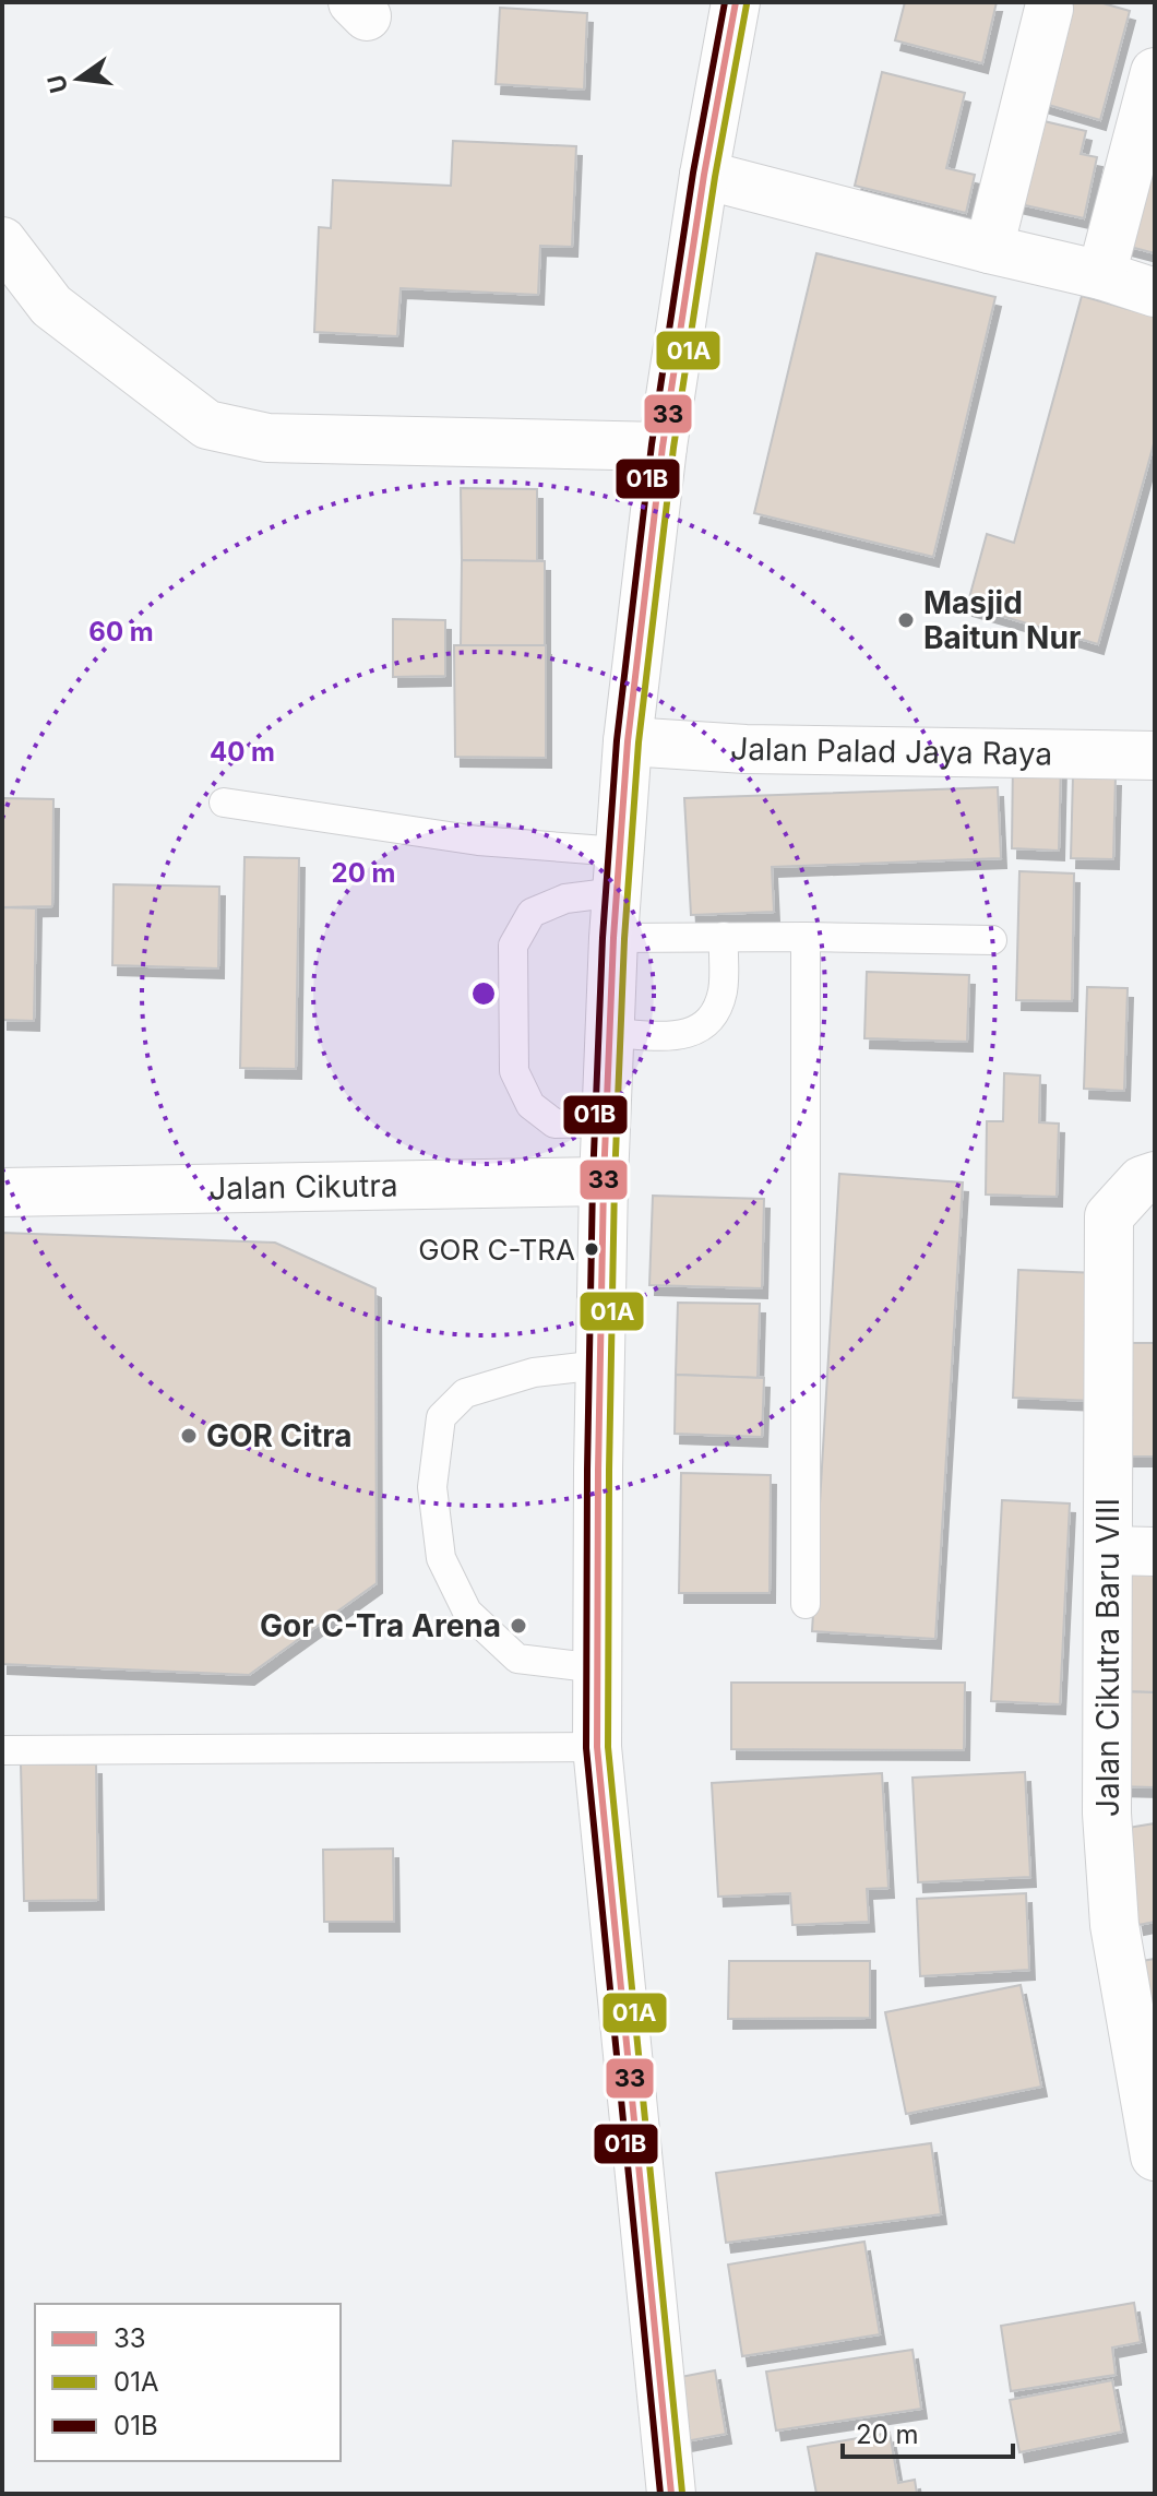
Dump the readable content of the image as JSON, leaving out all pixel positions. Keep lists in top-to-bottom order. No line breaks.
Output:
{"streets":{"street":["Jalan Palad Jaya Raya","Jalan Cikutra","Jalan Cikutra Baru VIII"]},"places":["Masjid Baitun Nur","GOR C-TRA","GOR Citra","Gor C-Tra Arena"],"lines":["transit line 33","transit line 01B","transit line 01A"],"legend":["33","01A","01B"],"scale_bar":"20 m","north":"left","rings":["60 m","40 m","20 m"]}
